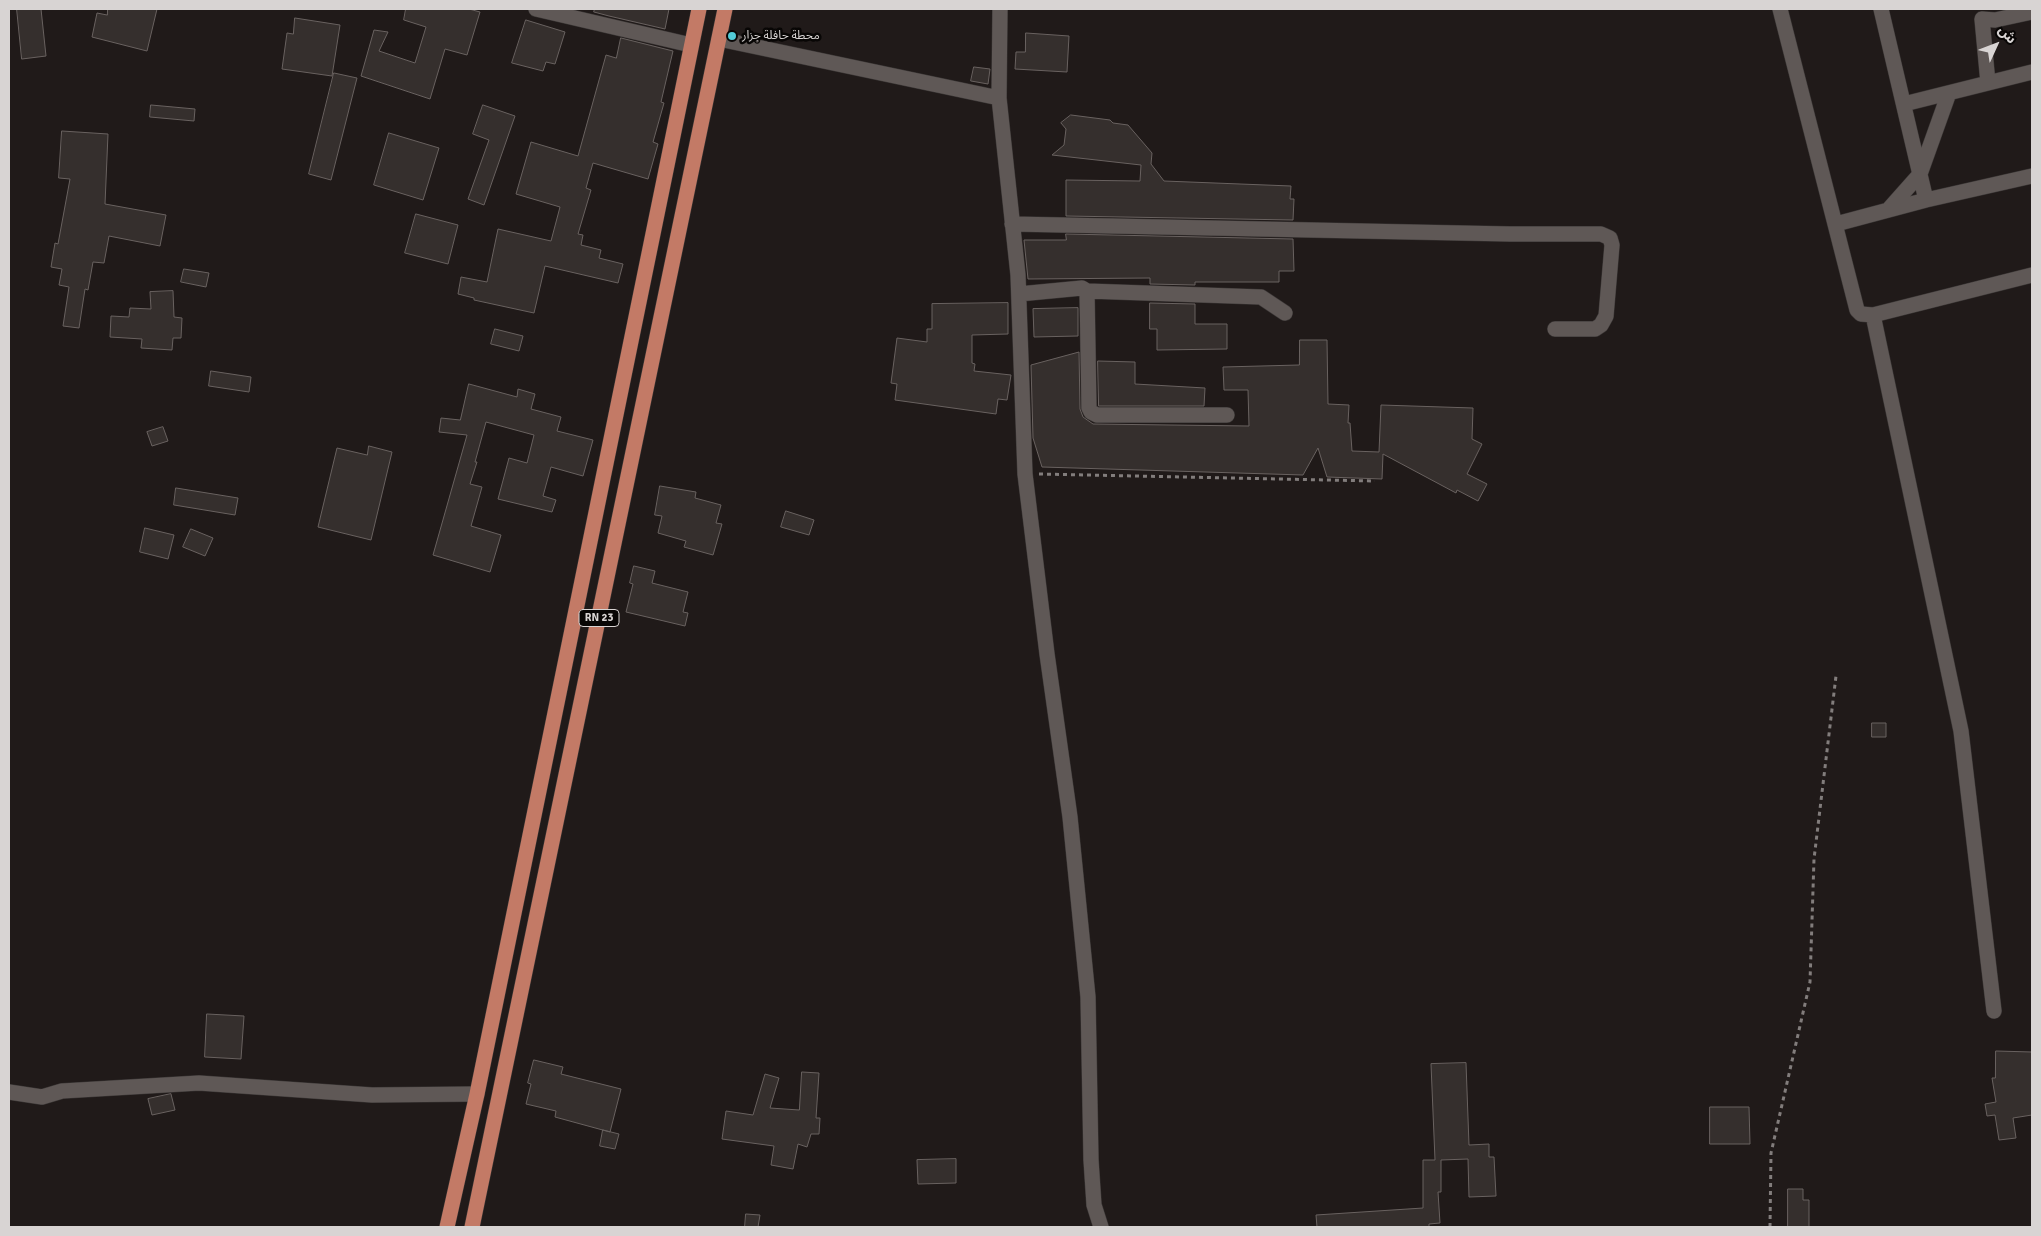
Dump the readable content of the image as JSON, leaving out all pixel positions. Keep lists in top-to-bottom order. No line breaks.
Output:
{"streets":{"highway":["RN 23"]},"places":["محطة حافلة جزار"],"north":"top right"}
